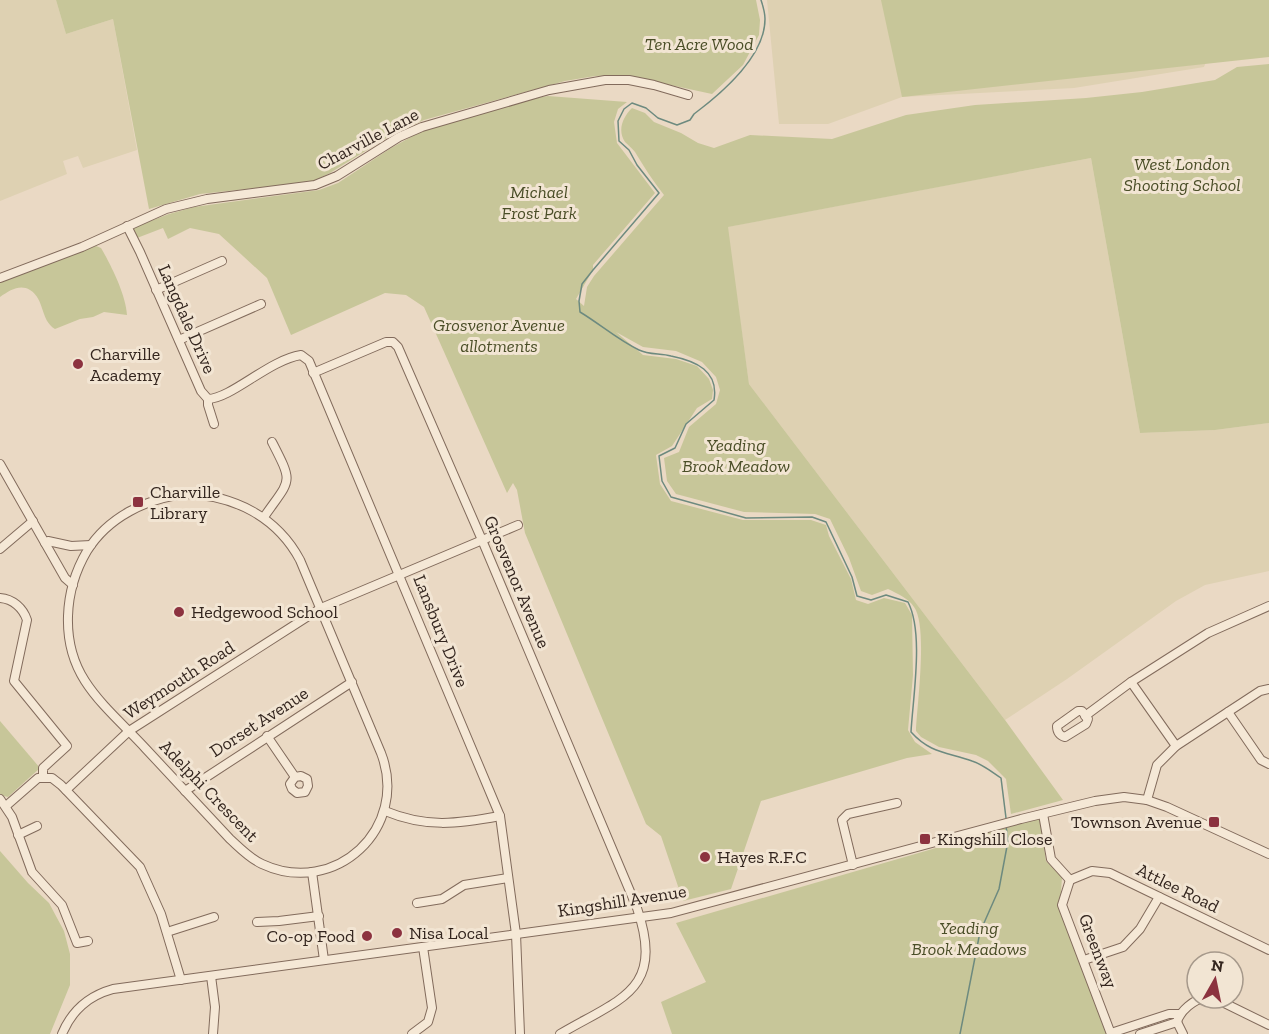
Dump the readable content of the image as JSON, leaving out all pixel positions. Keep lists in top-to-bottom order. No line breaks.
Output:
{"streets":{"street":["Charville Lane","Langdale Drive","Grosvenor Avenue","Lansbury Drive","Weymouth Road","Dorset Avenue","Adelphi Crescent","Attlee Road","Kingshill Avenue","Greenway"]},"crossings":[["Charville Lane","Langdale Drive"],["Langdale Drive","Lansbury Drive"],["Grosvenor Avenue","Lansbury Drive"],["Grosvenor Avenue","Weymouth Road"],["Grosvenor Avenue","Kingshill Avenue"],["Lansbury Drive","Weymouth Road"],["Lansbury Drive","Kingshill Avenue"],["Weymouth Road","Adelphi Crescent"],["Dorset Avenue","Adelphi Crescent"],["Attlee Road","Greenway"]],"parks":["Ten Acre Wood","West London Shooting School","Michael Frost Park","Grosvenor Avenue allotments","Yeading Brook Meadow","Yeading Brook Meadows"],"places":{"other":["Charville Academy","Hedgewood School","Hayes R.F.C","Nisa Local","Co-op Food"],"transit":["Charville Library","Townson Avenue","Kingshill Close"]},"north":"top"}
